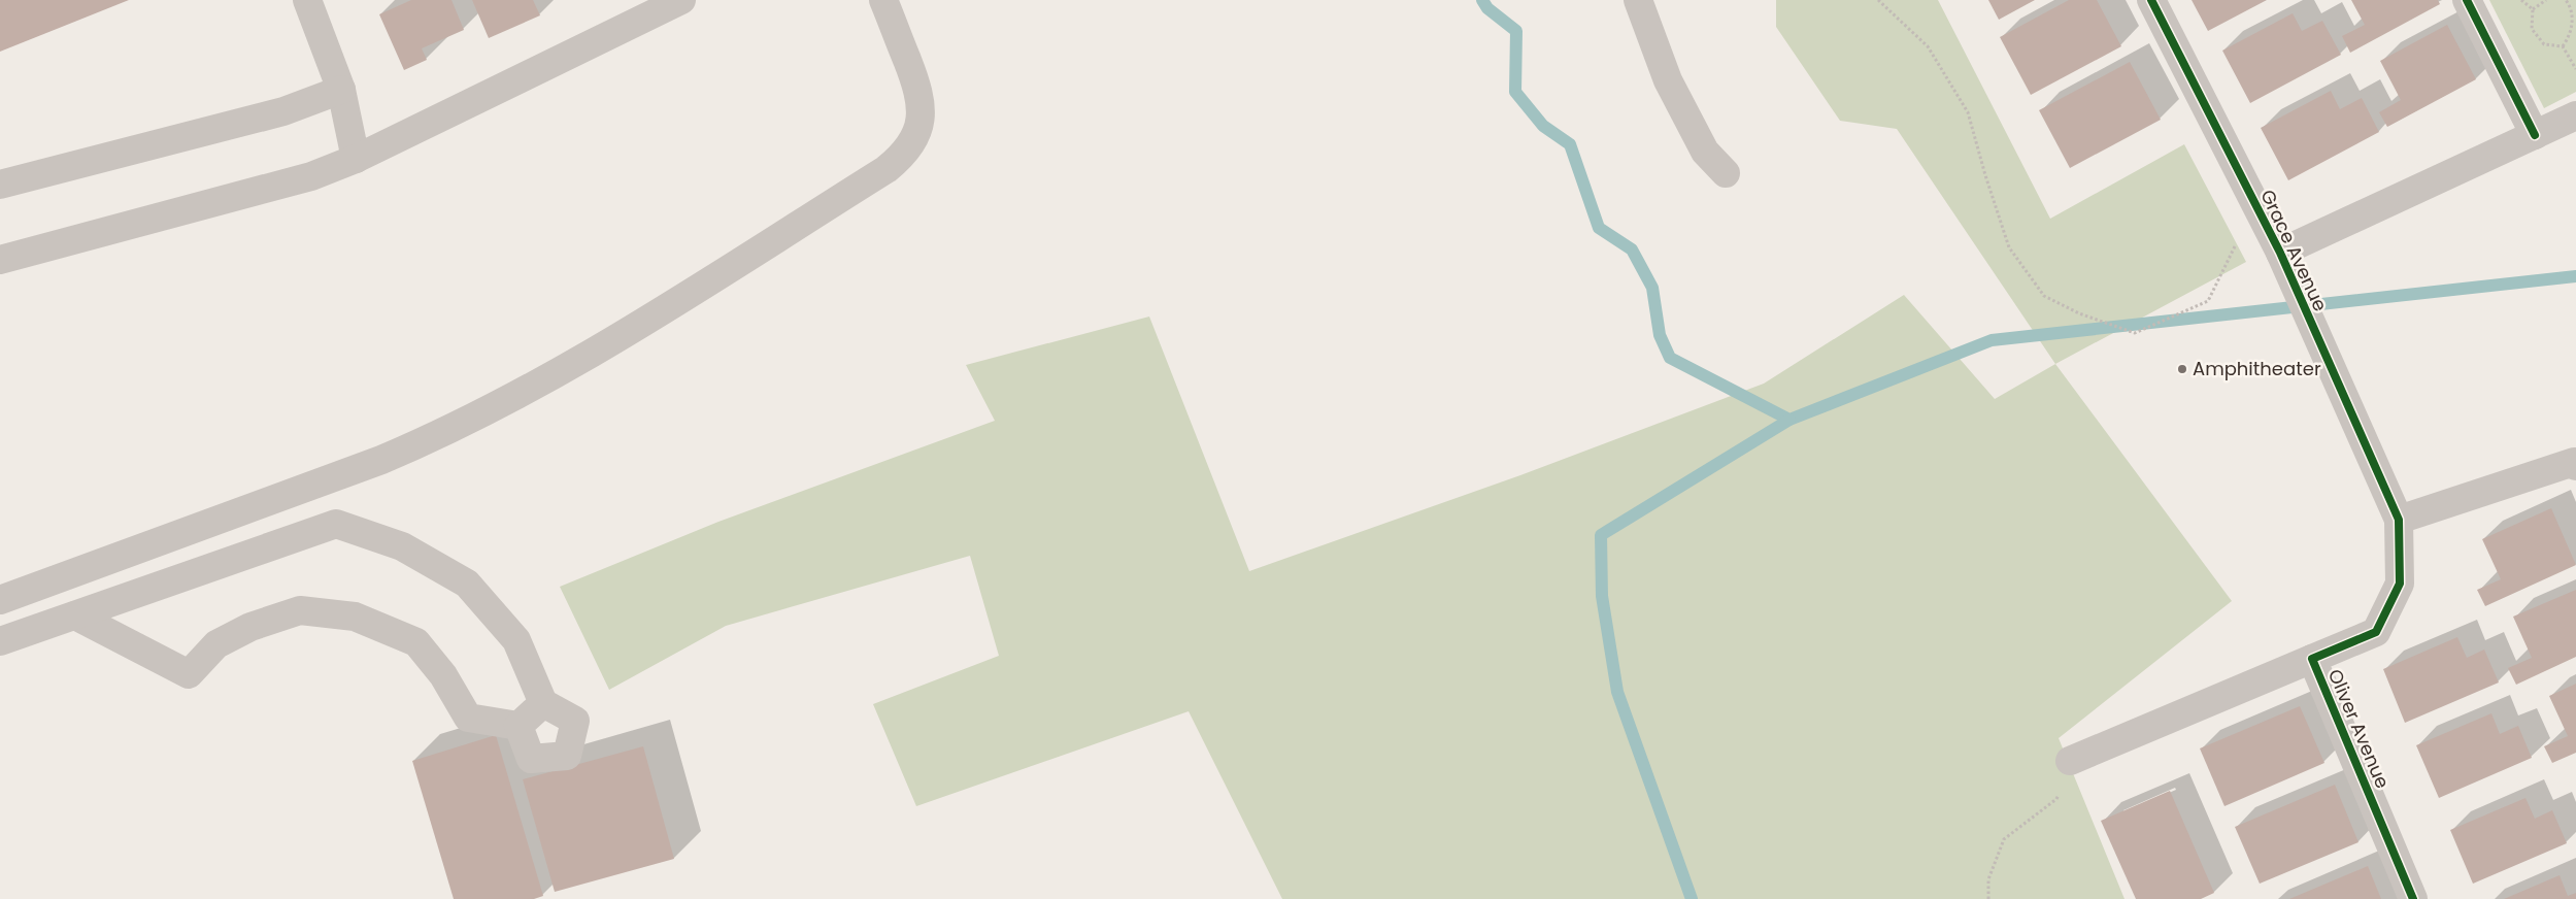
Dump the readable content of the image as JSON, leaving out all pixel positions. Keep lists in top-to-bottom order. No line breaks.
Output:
{"streets":{"street":["Grace Avenue","Oliver Avenue"]},"crossings":[["Grace Avenue","Oliver Avenue"]],"places":["Amphitheater"]}
